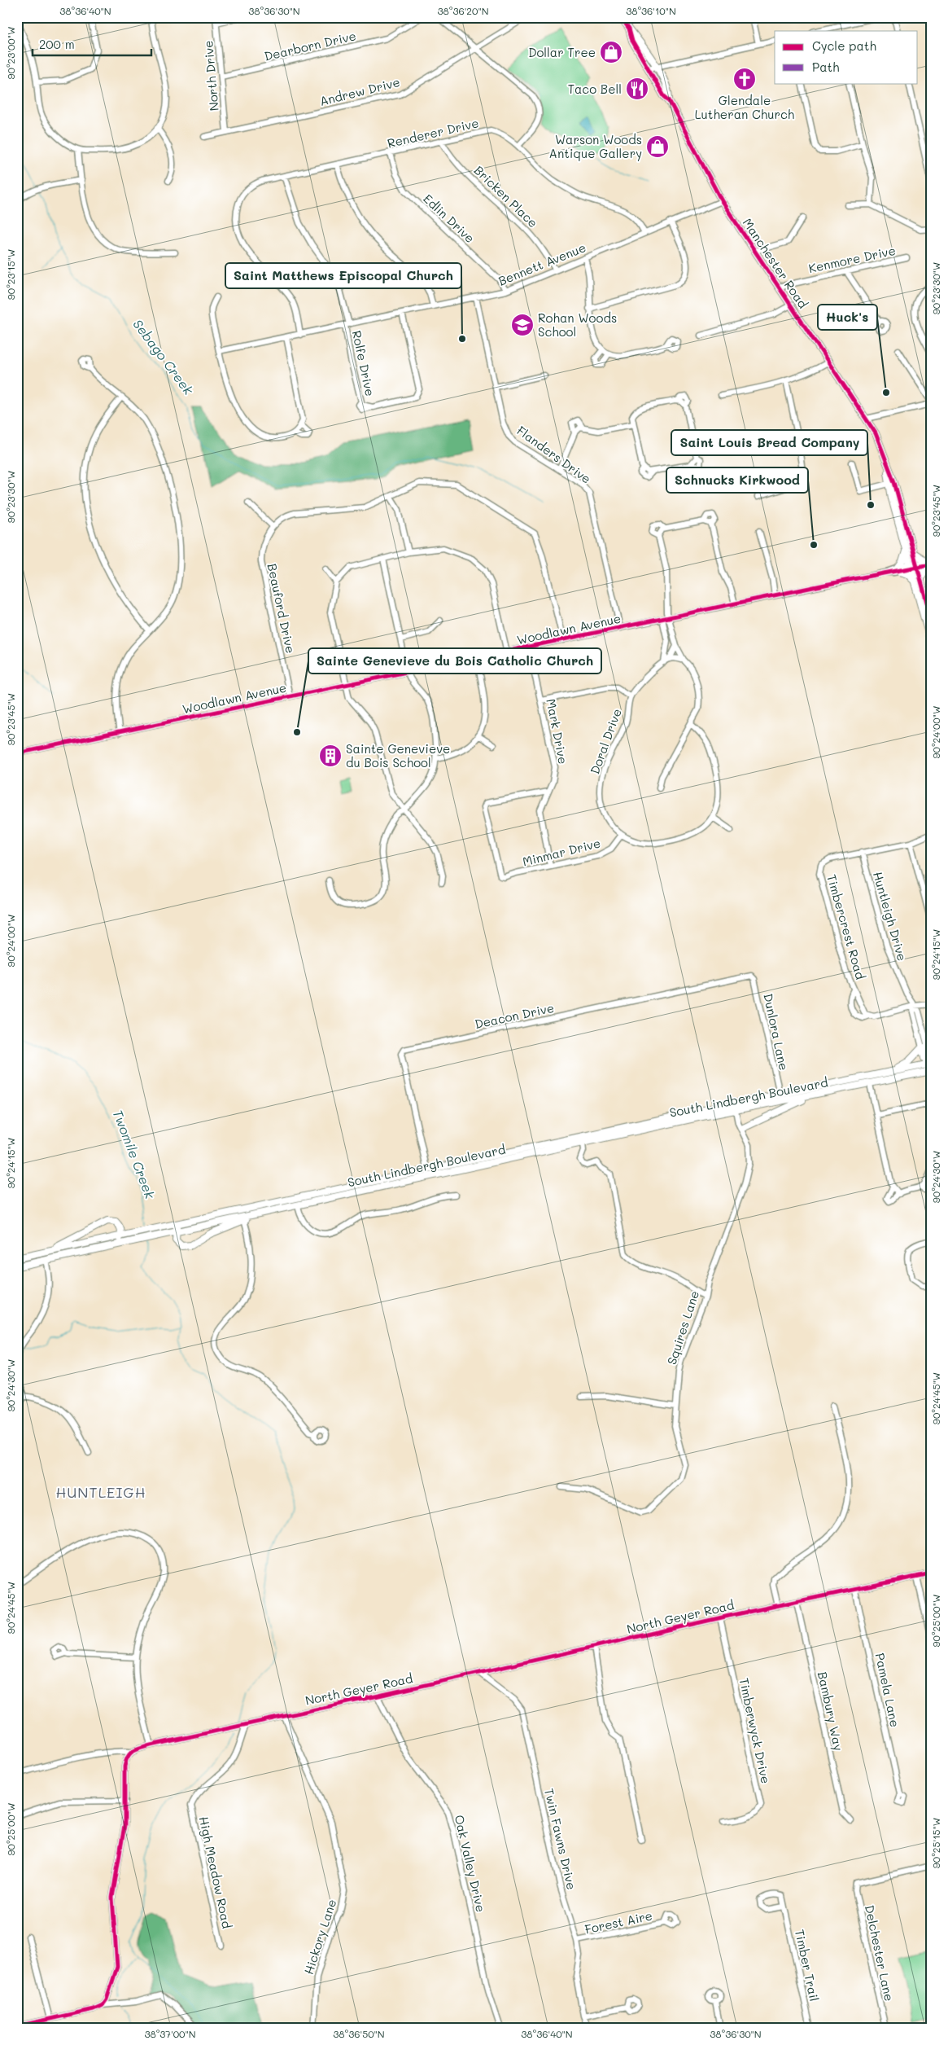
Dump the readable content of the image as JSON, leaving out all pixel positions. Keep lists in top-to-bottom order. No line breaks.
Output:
{"streets":{"main road":["Manchester Road","South Lindbergh Boulevard"],"street":["Dearborn Drive","North Drive","Andrew Drive","Renderer Drive","Bricken Place","Edlin Drive","Kenmore Drive","Bennett Avenue","Rolfe Drive","Flanders Drive","Beauford Drive","Woodlawn Avenue","Mark Drive","Doral Drive","Minmar Drive","Huntleigh Drive","Timbercrest Road","Deacon Drive","Dunlora Lane","Squires Lane","North Geyer Road","Pamela Lane","Bambury Way","Timberwyck Drive","Twin Fawns Drive","Oak Valley Drive","High Meadow Road","Forest Aire","Hickory Lane","Delchester Lane","Timber Trail"]},"crossings":[["Dearborn Drive","North Drive"],["North Drive","Andrew Drive"],["Renderer Drive","Bricken Place"],["Renderer Drive","Edlin Drive"],["Renderer Drive","Bennett Avenue"],["Renderer Drive","Rolfe Drive"],["Bricken Place","Bennett Avenue"],["Edlin Drive","Bennett Avenue"],["Kenmore Drive","Manchester Road"],["Manchester Road","Bennett Avenue"],["Manchester Road","Woodlawn Avenue"],["Bennett Avenue","Rolfe Drive"],["Bennett Avenue","Flanders Drive"],["Flanders Drive","Woodlawn Avenue"],["Beauford Drive","Woodlawn Avenue"],["Woodlawn Avenue","Mark Drive"],["Mark Drive","Minmar Drive"],["Doral Drive","Minmar Drive"],["Huntleigh Drive","Timbercrest Road"],["Deacon Drive","Dunlora Lane"],["Deacon Drive","South Lindbergh Boulevard"],["Dunlora Lane","South Lindbergh Boulevard"],["South Lindbergh Boulevard","Squires Lane"],["North Geyer Road","Pamela Lane"],["North Geyer Road","Bambury Way"],["North Geyer Road","Timberwyck Drive"],["North Geyer Road","Twin Fawns Drive"],["North Geyer Road","Oak Valley Drive"],["North Geyer Road","High Meadow Road"],["North Geyer Road","Hickory Lane"],["Twin Fawns Drive","Forest Aire"]],"districts":["HUNTLEIGH"],"water":["Sebago Creek","Twomile Creek"],"places":{"shop":["Dollar Tree","Warson Woods Antique Gallery"],"church":["Glendale Lutheran Church"],"restaurant":["Taco Bell"],"school or university":["Rohan Woods School"],"other":["Saint Matthews Episcopal Church","Huck's","Saint Louis Bread Company","Schnucks Kirkwood","Sainte Genevieve du Bois Catholic Church"],"building":["Sainte Genevieve du Bois School"]},"legend":["Cycle path","Path"],"scale_bar":"200 m","coordinates":["38°36'40\"N","38°36'30\"N","38°36'20\"N","38°36'10\"N","90°23'00\"W","90°23'15\"W","90°23'30\"W","90°23'45\"W","90°24'00\"W","90°24'15\"W","90°24'30\"W","90°24'45\"W","90°25'00\"W","90°25'15\"W","38°37'00\"N","38°36'50\"N"]}
